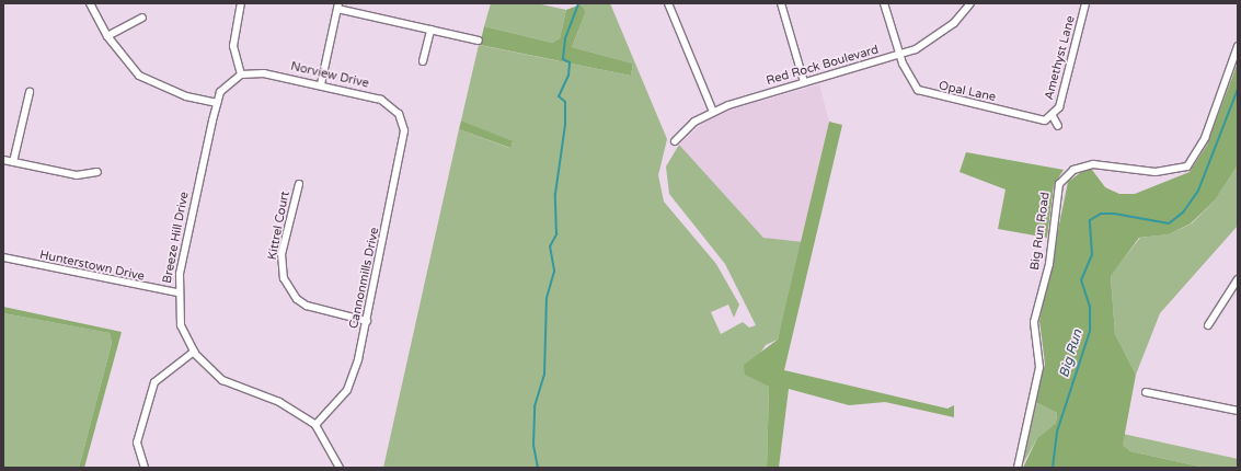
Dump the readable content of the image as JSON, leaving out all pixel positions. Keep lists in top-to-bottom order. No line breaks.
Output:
{"streets":{"street":["Amethyst Lane","Red Rock Boulevard","Norview Drive","Opal Lane","Kittrel Court","Big Run Road","Breeze Hill Drive","Hunterstown Drive","Cannonmills Drive"]},"crossings":[["Amethyst Lane","Opal Lane"],["Red Rock Boulevard","Opal Lane"],["Norview Drive","Breeze Hill Drive"],["Norview Drive","Cannonmills Drive"],["Kittrel Court","Cannonmills Drive"],["Breeze Hill Drive","Hunterstown Drive"],["Breeze Hill Drive","Cannonmills Drive"]],"water":["Big Run"]}
